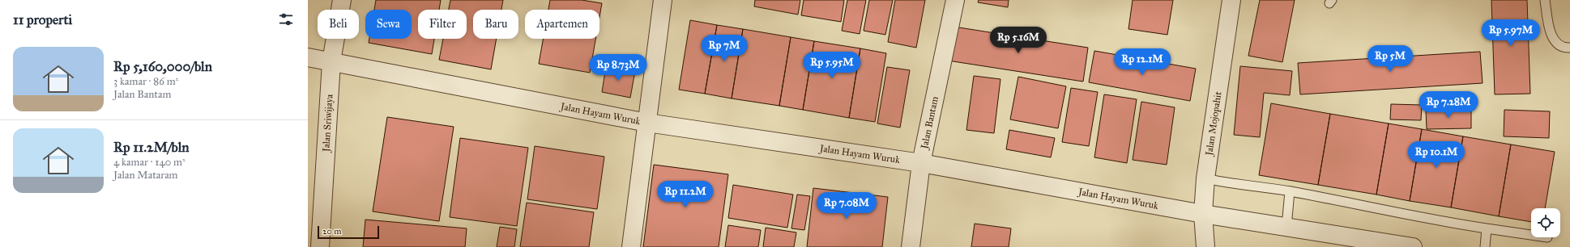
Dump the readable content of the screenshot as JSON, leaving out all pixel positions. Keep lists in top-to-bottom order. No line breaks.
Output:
{"streets":{"street":["Jalan Hayam Wuruk","Jalan Bantam","Jalan Sriwijaya","Jalan Mojopahit"]},"crossings":[["Jalan Hayam Wuruk","Jalan Bantam"],["Jalan Hayam Wuruk","Jalan Sriwijaya"],["Jalan Hayam Wuruk","Jalan Mojopahit"]],"scale_bar":"20 m","page":{"heading":"11 properti","chip":["Beli","Sewa","Filter","Baru","Apartemen"],"price":["Rp 5.97M","Rp 5.16M","Rp 7M","Rp 5M","Rp 12.1M","Rp 5.95M","Rp 8.73M","Rp 7.28M","Rp 10.1M","Rp 11.2M","Rp 7.08M"],"list":[{"name":"Rp 5,160,000/bln","note":"3 kamar · 86 m² · Jalan Bantam"},{"name":"Rp 11.2M/bln","note":"4 kamar · 140 m² · Jalan Mataram"}],"scale":"20 m"}}
